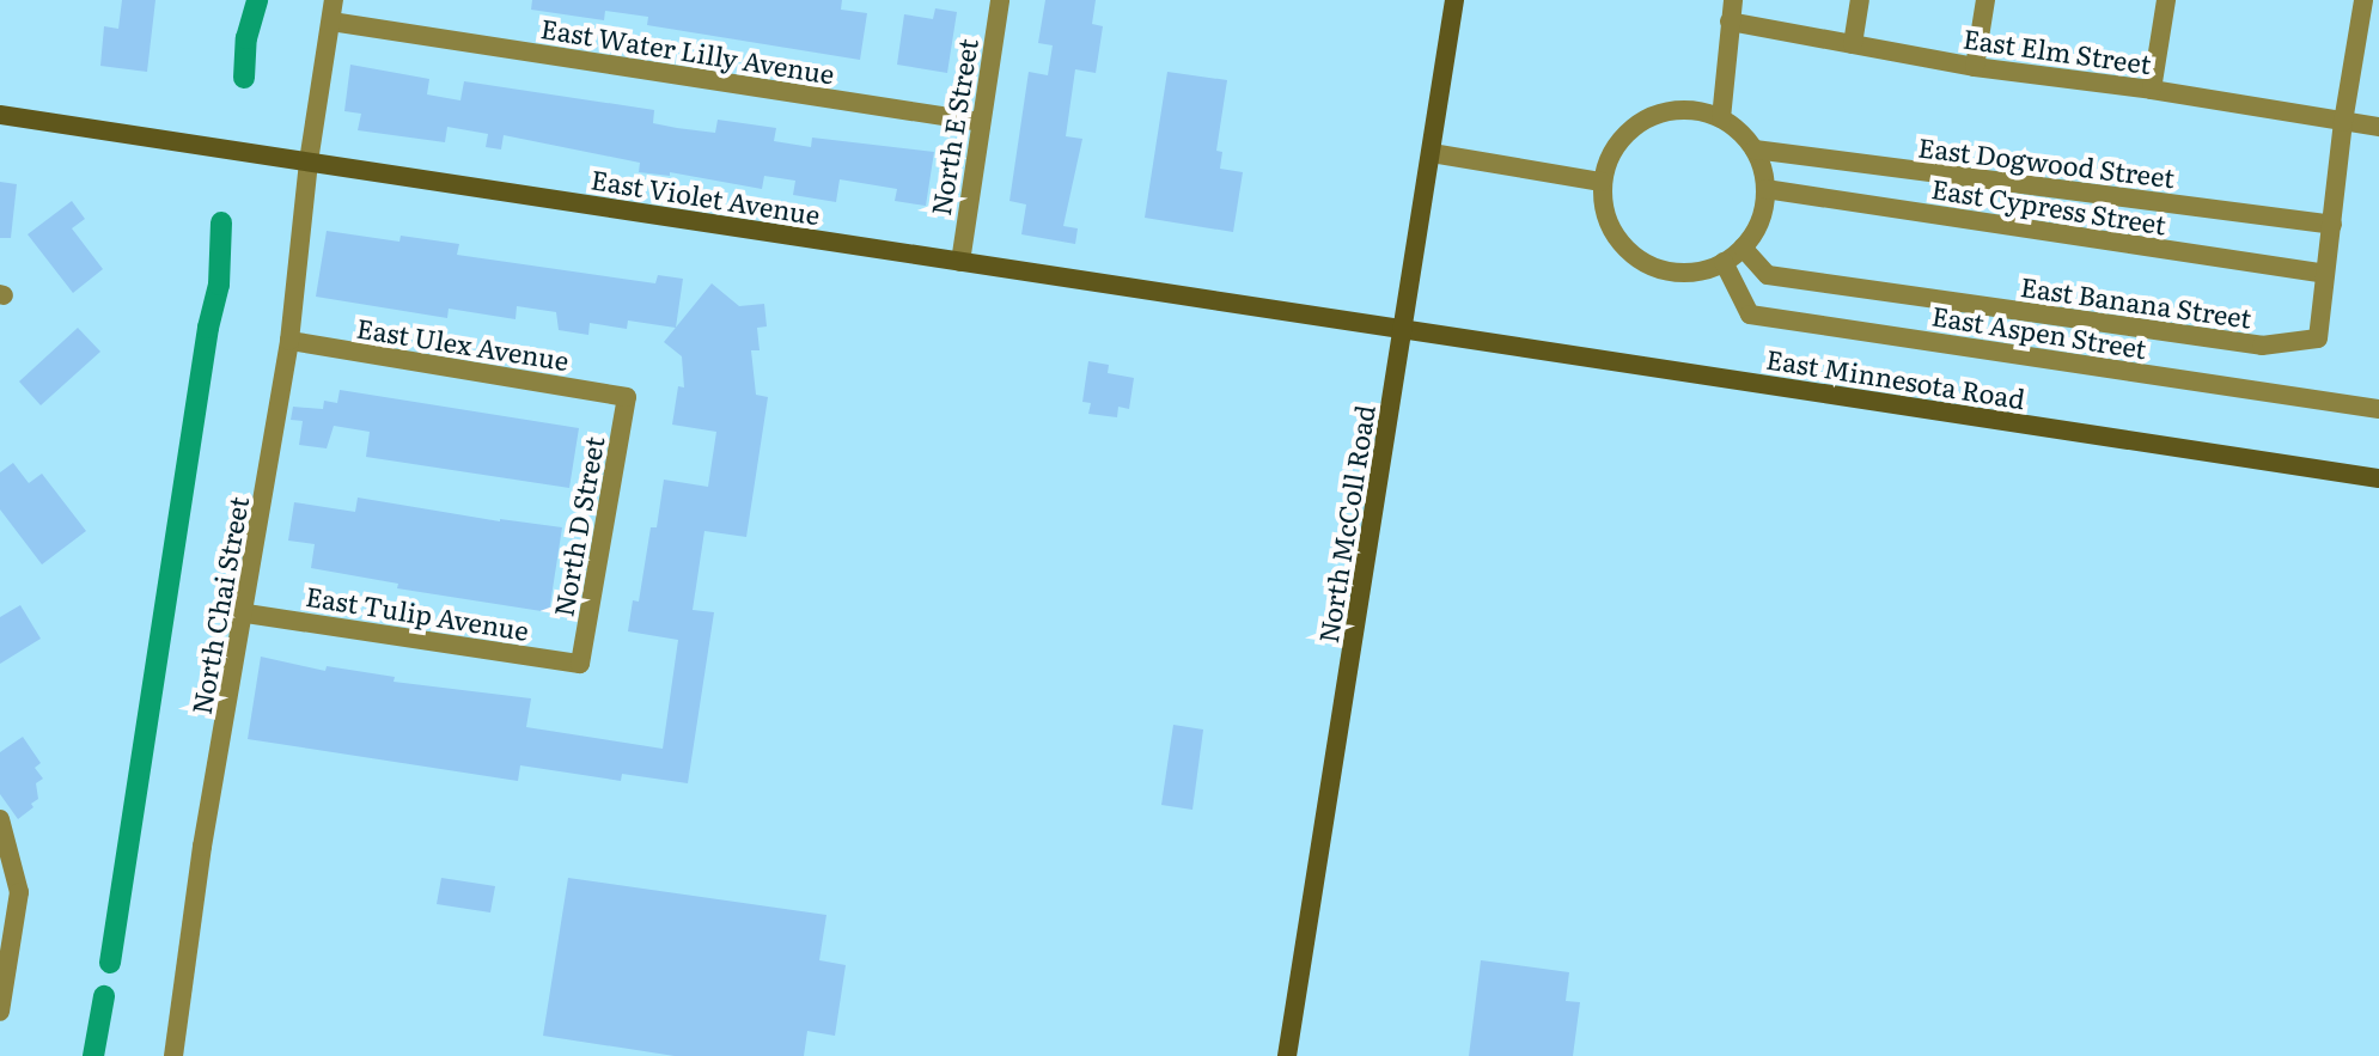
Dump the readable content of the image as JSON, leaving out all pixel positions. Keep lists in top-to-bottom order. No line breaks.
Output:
{"streets":{"street":["East Water Lilly Avenue","East Elm Street","North E Street","East Dogwood Street","East Violet Avenue","East Cypress Street","East Banana Street","East Aspen Street","East Ulex Avenue","East Minnesota Road","North McColl Road","North D Street","North Chai Street","East Tulip Avenue"]},"crossings":[["East Water Lilly Avenue","North E Street"],["East Water Lilly Avenue","North Chai Street"],["East Elm Street","East Banana Street"],["North E Street","East Violet Avenue"],["East Dogwood Street","East Cypress Street"],["East Dogwood Street","East Banana Street"],["East Dogwood Street","East Aspen Street"],["East Violet Avenue","East Minnesota Road"],["East Violet Avenue","North McColl Road"],["East Violet Avenue","North Chai Street"],["East Cypress Street","East Banana Street"],["East Cypress Street","East Aspen Street"],["East Banana Street","East Aspen Street"],["East Ulex Avenue","North D Street"],["East Ulex Avenue","North Chai Street"],["East Minnesota Road","North McColl Road"],["North D Street","East Tulip Avenue"],["North Chai Street","East Tulip Avenue"]]}
